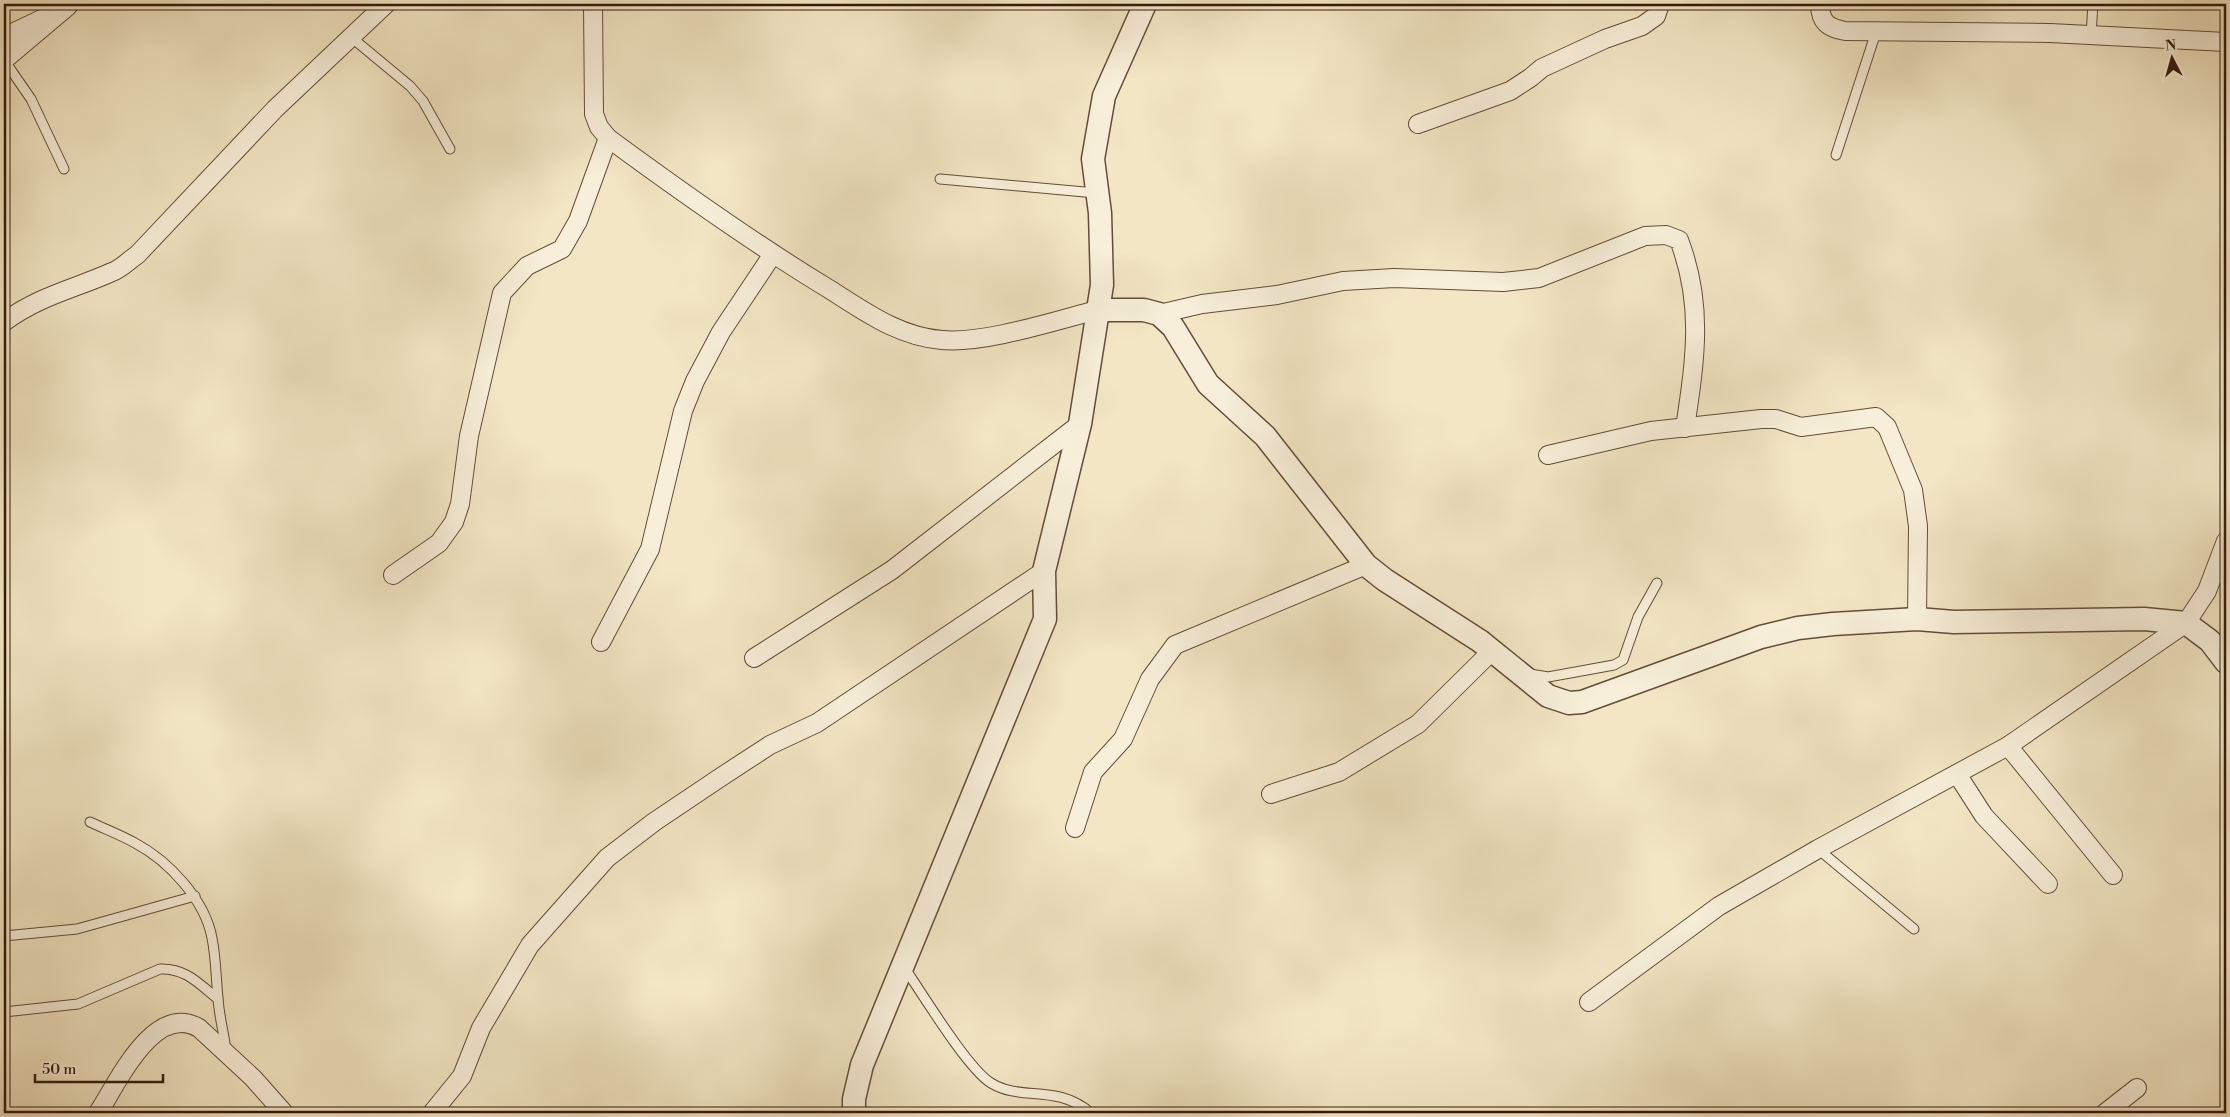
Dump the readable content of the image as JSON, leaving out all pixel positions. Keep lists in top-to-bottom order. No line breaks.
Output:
{"scale_bar":"50 m","north":"top"}
